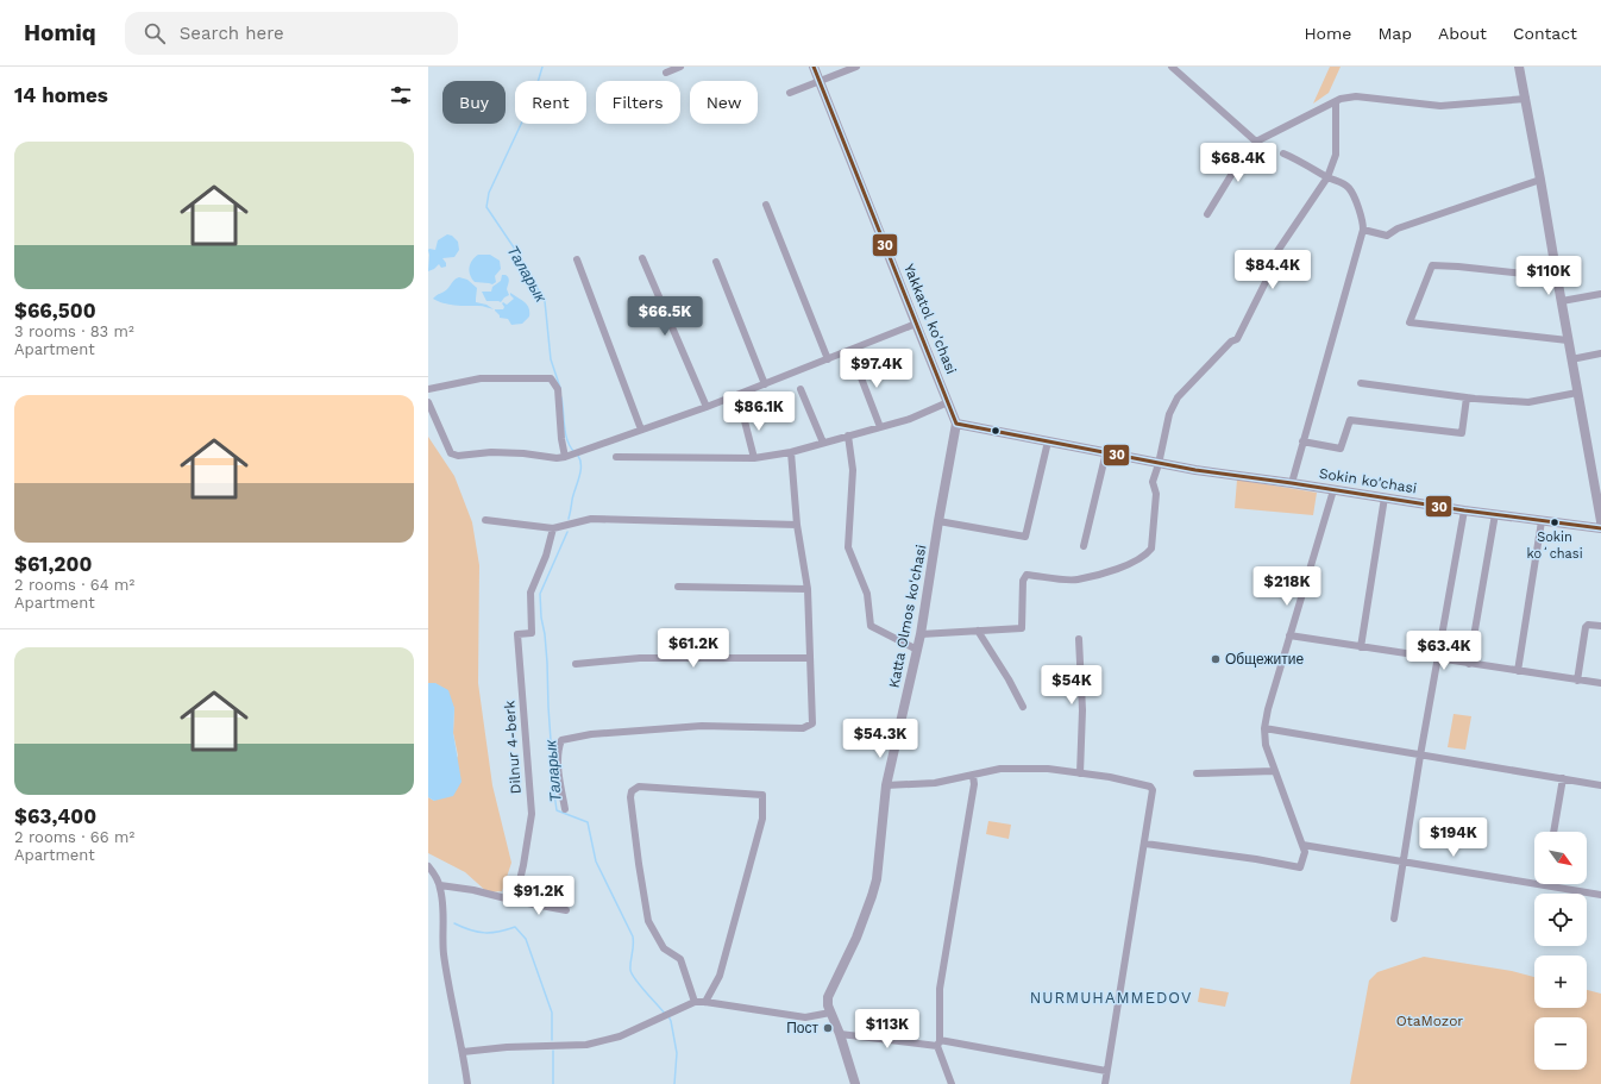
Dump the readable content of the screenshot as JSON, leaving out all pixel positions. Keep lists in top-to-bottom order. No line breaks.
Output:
{"streets":{"street":["Yakkatol ko'chasi","Sokin ko'chasi","Katta Olmos ko'chasi","Dilnur 4-berk"]},"crossings":[["Yakkatol ko'chasi","Sokin ko'chasi"],["Yakkatol ko'chasi","Katta Olmos ko'chasi"],["Sokin ko'chasi","Katta Olmos ko'chasi"]],"districts":["NURMUHAMMEDOV"],"water":["Таларык"],"parks":["OtaMozor"],"places":["Sokin koʻchasi","Общежитие","Пост"],"lines":["transit line 30"],"north":"bottom right","page":{"header":"Homiq","search":"Search here","nav":["Home","Map","About","Contact"],"heading":"14 homes","chip":["Buy","Rent","Filters","New"],"list":[{"name":"$66,500","note":"3 rooms · 83 m² · Apartment"},{"name":"$61,200","note":"2 rooms · 64 m² · Apartment"},{"name":"$63,400","note":"2 rooms · 66 m² · Apartment"}],"price":["$68.4K","$84.4K","$110K","$66.5K","$97.4K","$86.1K","$218K","$61.2K","$63.4K","$54K","$54.3K","$194K","$91.2K","$113K"],"map_buttons":["+","−"]}}
